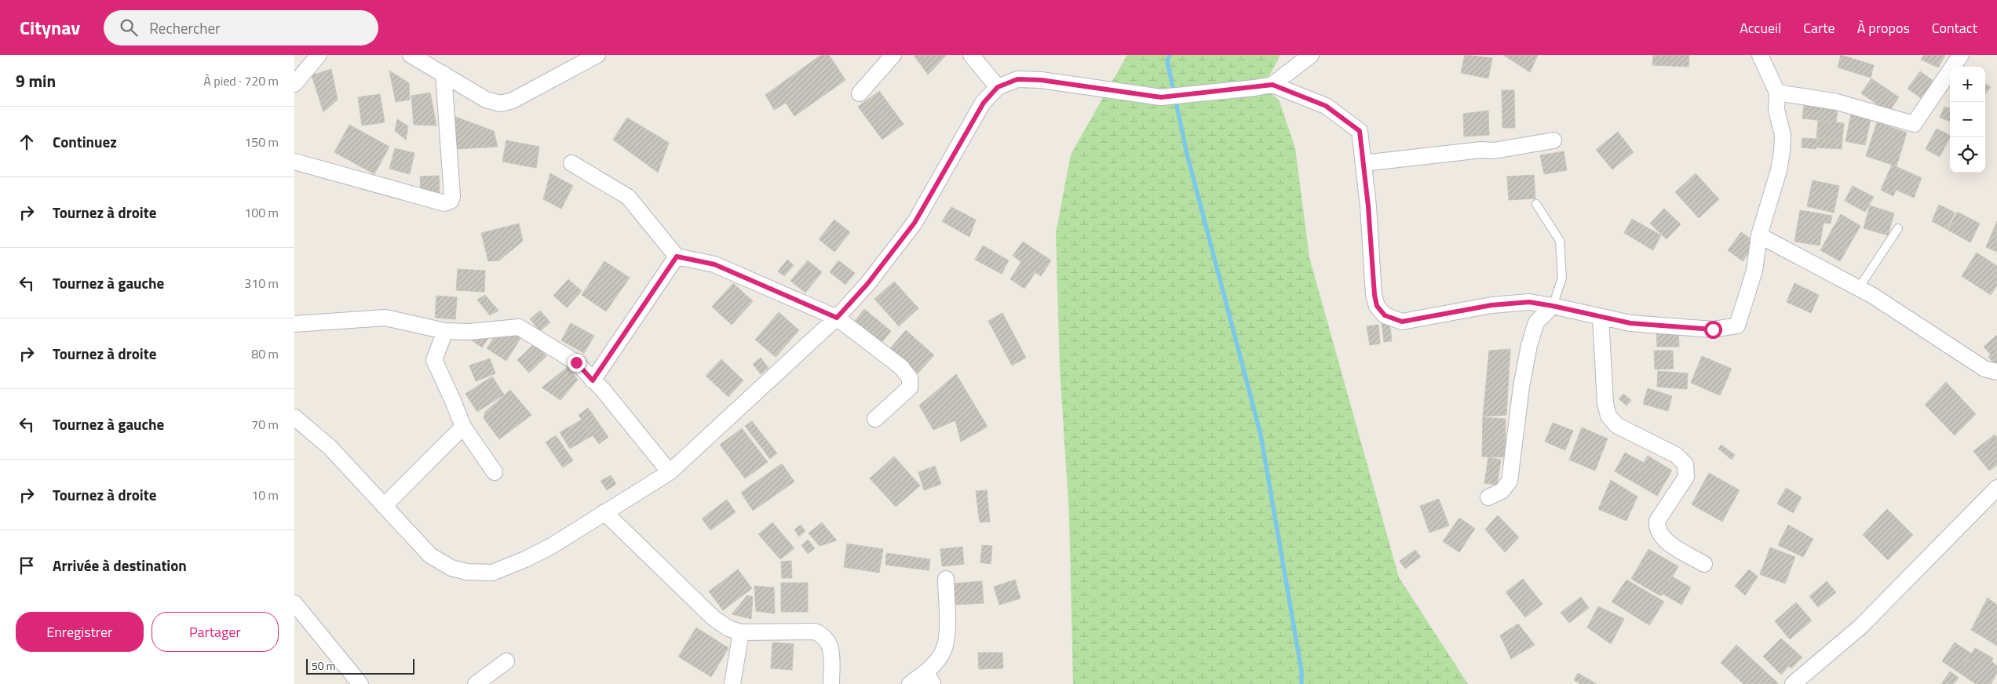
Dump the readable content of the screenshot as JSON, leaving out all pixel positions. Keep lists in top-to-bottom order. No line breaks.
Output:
{"scale_bar":"50 m","page":{"header":"Citynav","search":"Rechercher","nav":["Accueil","Carte","À propos","Contact"],"heading":["9 min","À pied · 720 m"],"map_buttons":["+","−"],"list":[["Continuez","150 m"],["Tournez à droite","100 m"],["Tournez à gauche","310 m"],["Tournez à droite","80 m"],["Tournez à gauche","70 m"],["Tournez à droite","10 m"],"Arrivée à destination"],"buttons":["Enregistrer","Partager"],"scale":"50 m"}}
